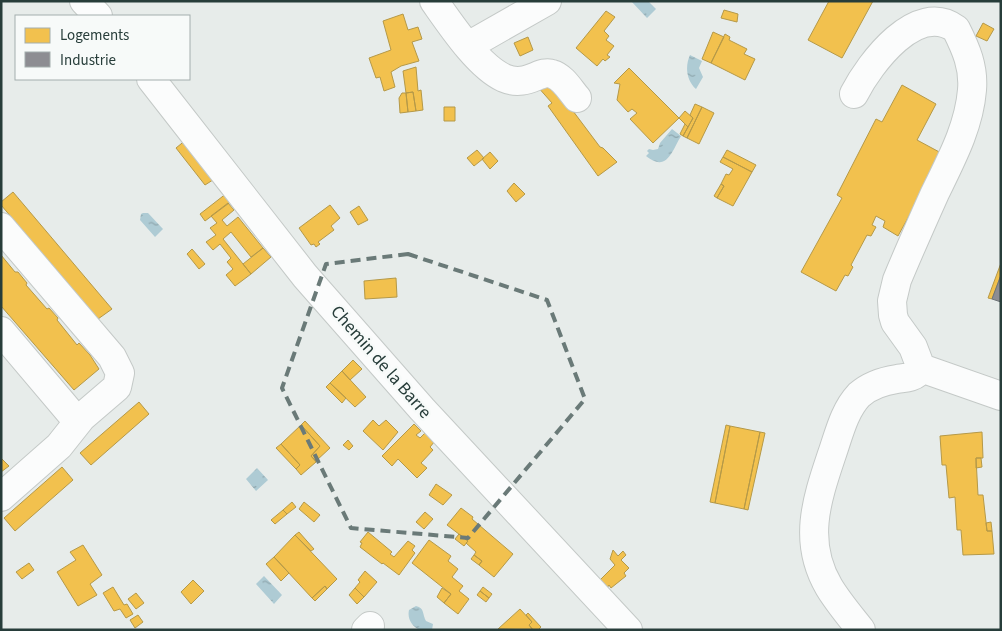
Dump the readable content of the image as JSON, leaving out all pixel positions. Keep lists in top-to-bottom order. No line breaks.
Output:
{"streets":{"street":["Chemin de la Barre"]},"legend":["Logements","Industrie"]}
